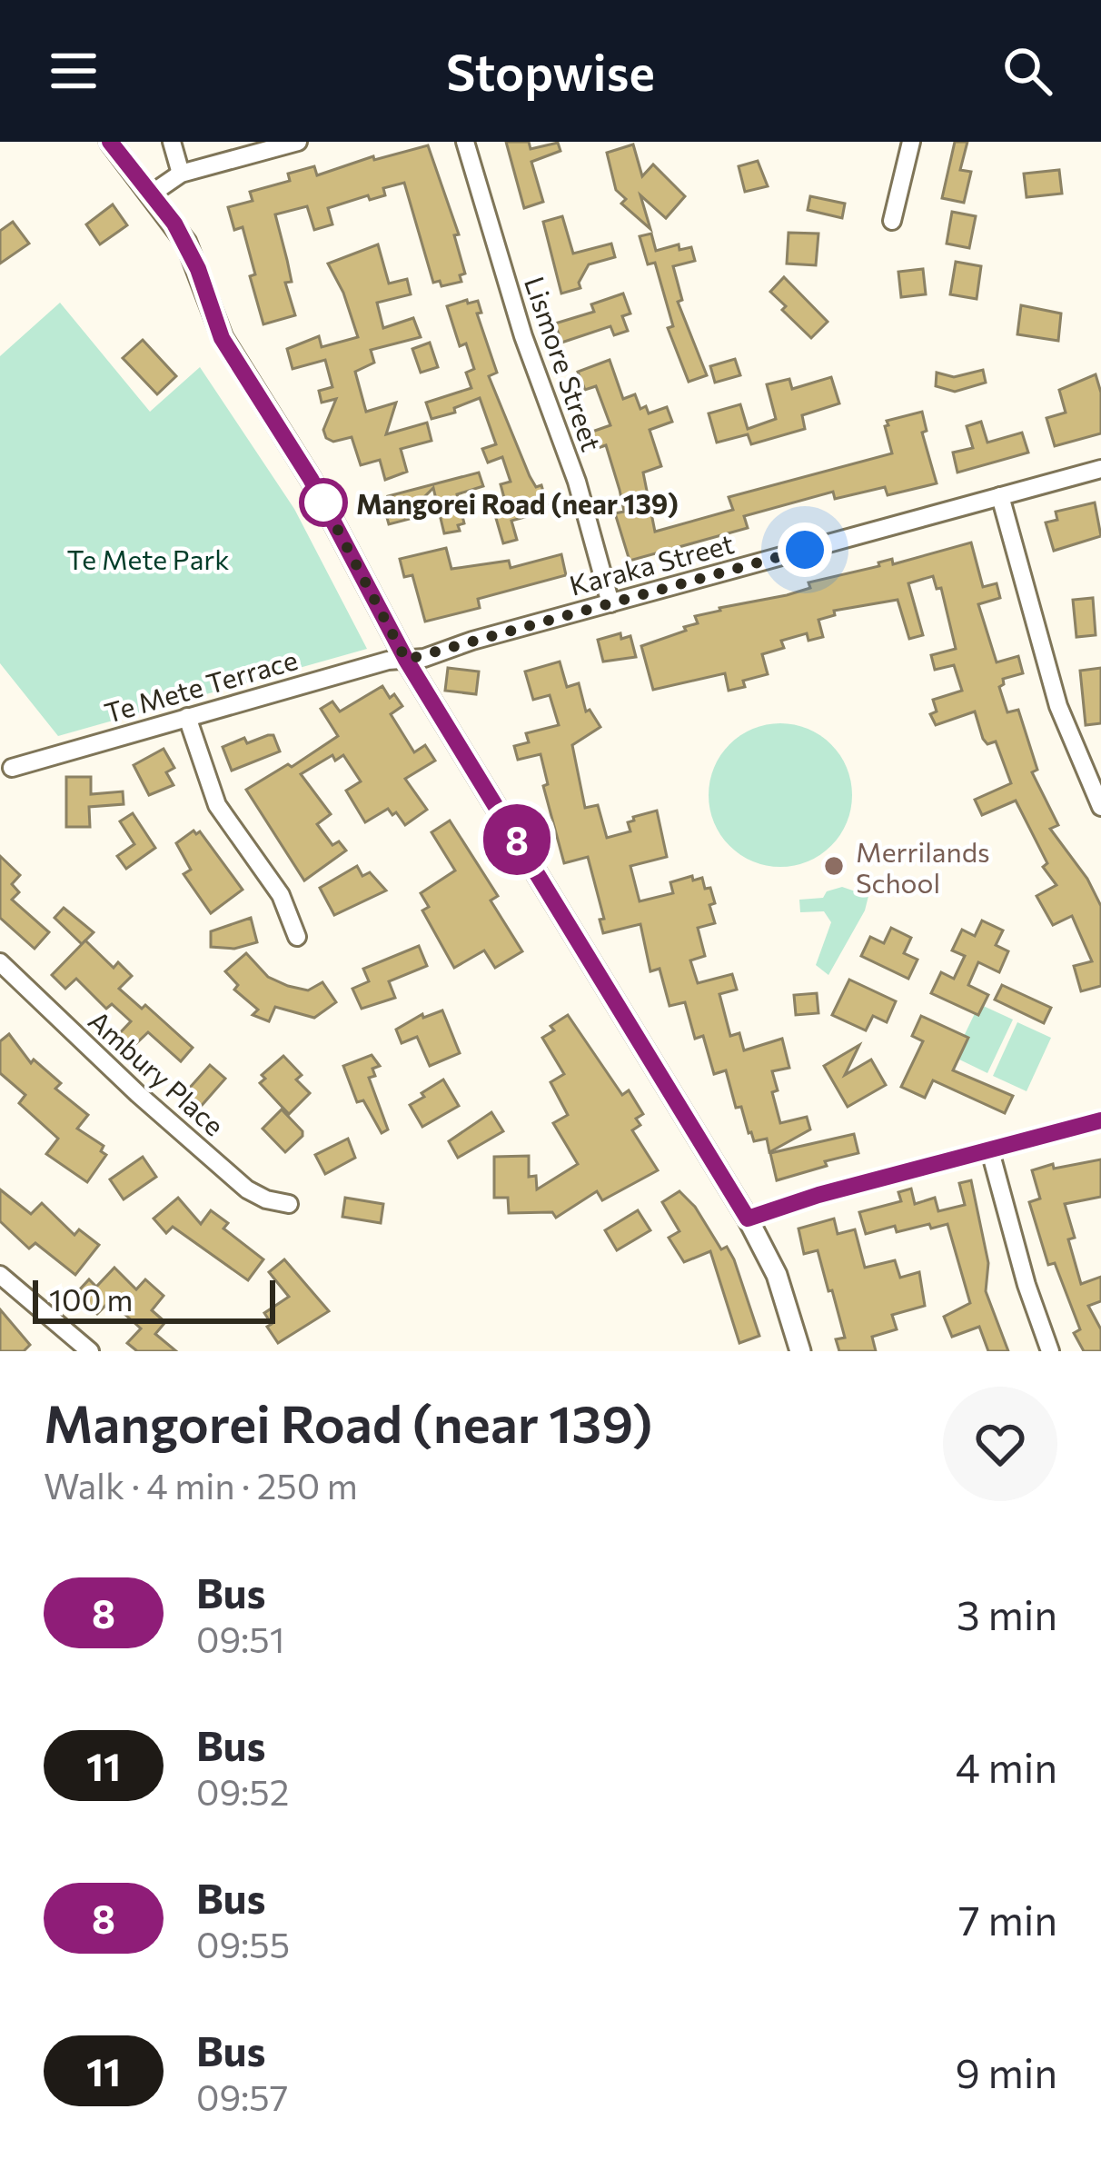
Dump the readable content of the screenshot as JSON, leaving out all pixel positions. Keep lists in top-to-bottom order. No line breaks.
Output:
{"streets":{"street":["Lismore Street","Karaka Street","Te Mete Terrace","Ambury Place"]},"crossings":[["Lismore Street","Karaka Street"],["Karaka Street","Te Mete Terrace"]],"parks":["Te Mete Park"],"places":["Mangorei Road (near 139)","Merrilands School"],"lines":["bus line 8"],"scale_bar":"100 m","page":{"header":"Stopwise","on_map":"8","scale":"100 m","heading":["Mangorei Road (near 139)","Walk · 4 min · 250 m"],"list":[{"mark":"8","name":"Bus","note":"09:51","value":"3 min"},{"mark":"11","name":"Bus","note":"09:52","value":"4 min"},{"mark":"8","name":"Bus","note":"09:55","value":"7 min"},{"mark":"11","name":"Bus","note":"09:57","value":"9 min"}]}}
